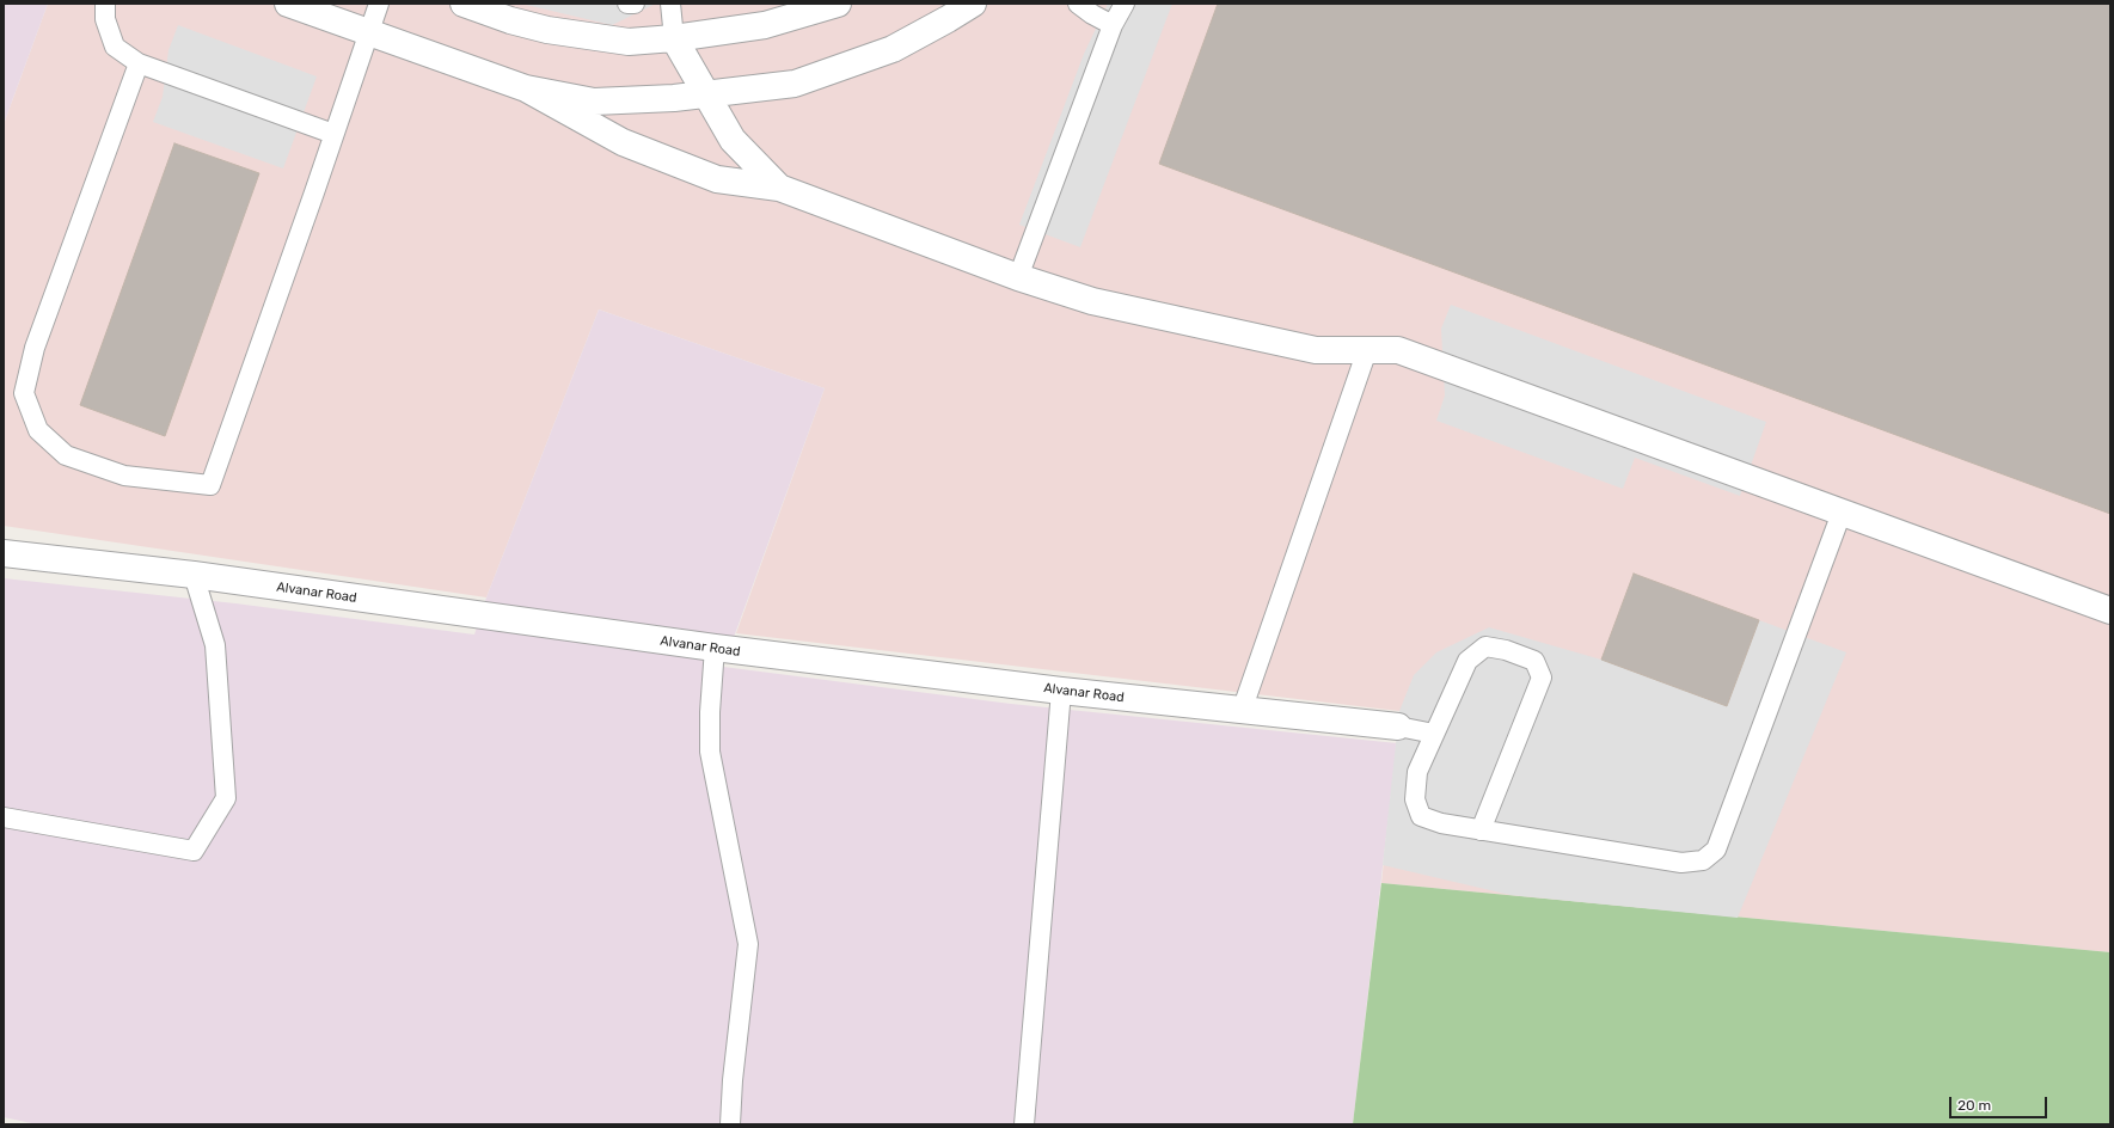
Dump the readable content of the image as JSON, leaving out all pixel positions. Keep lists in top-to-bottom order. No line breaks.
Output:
{"streets":{"street":["Alvanar Road"]},"scale_bar":"20 m"}
